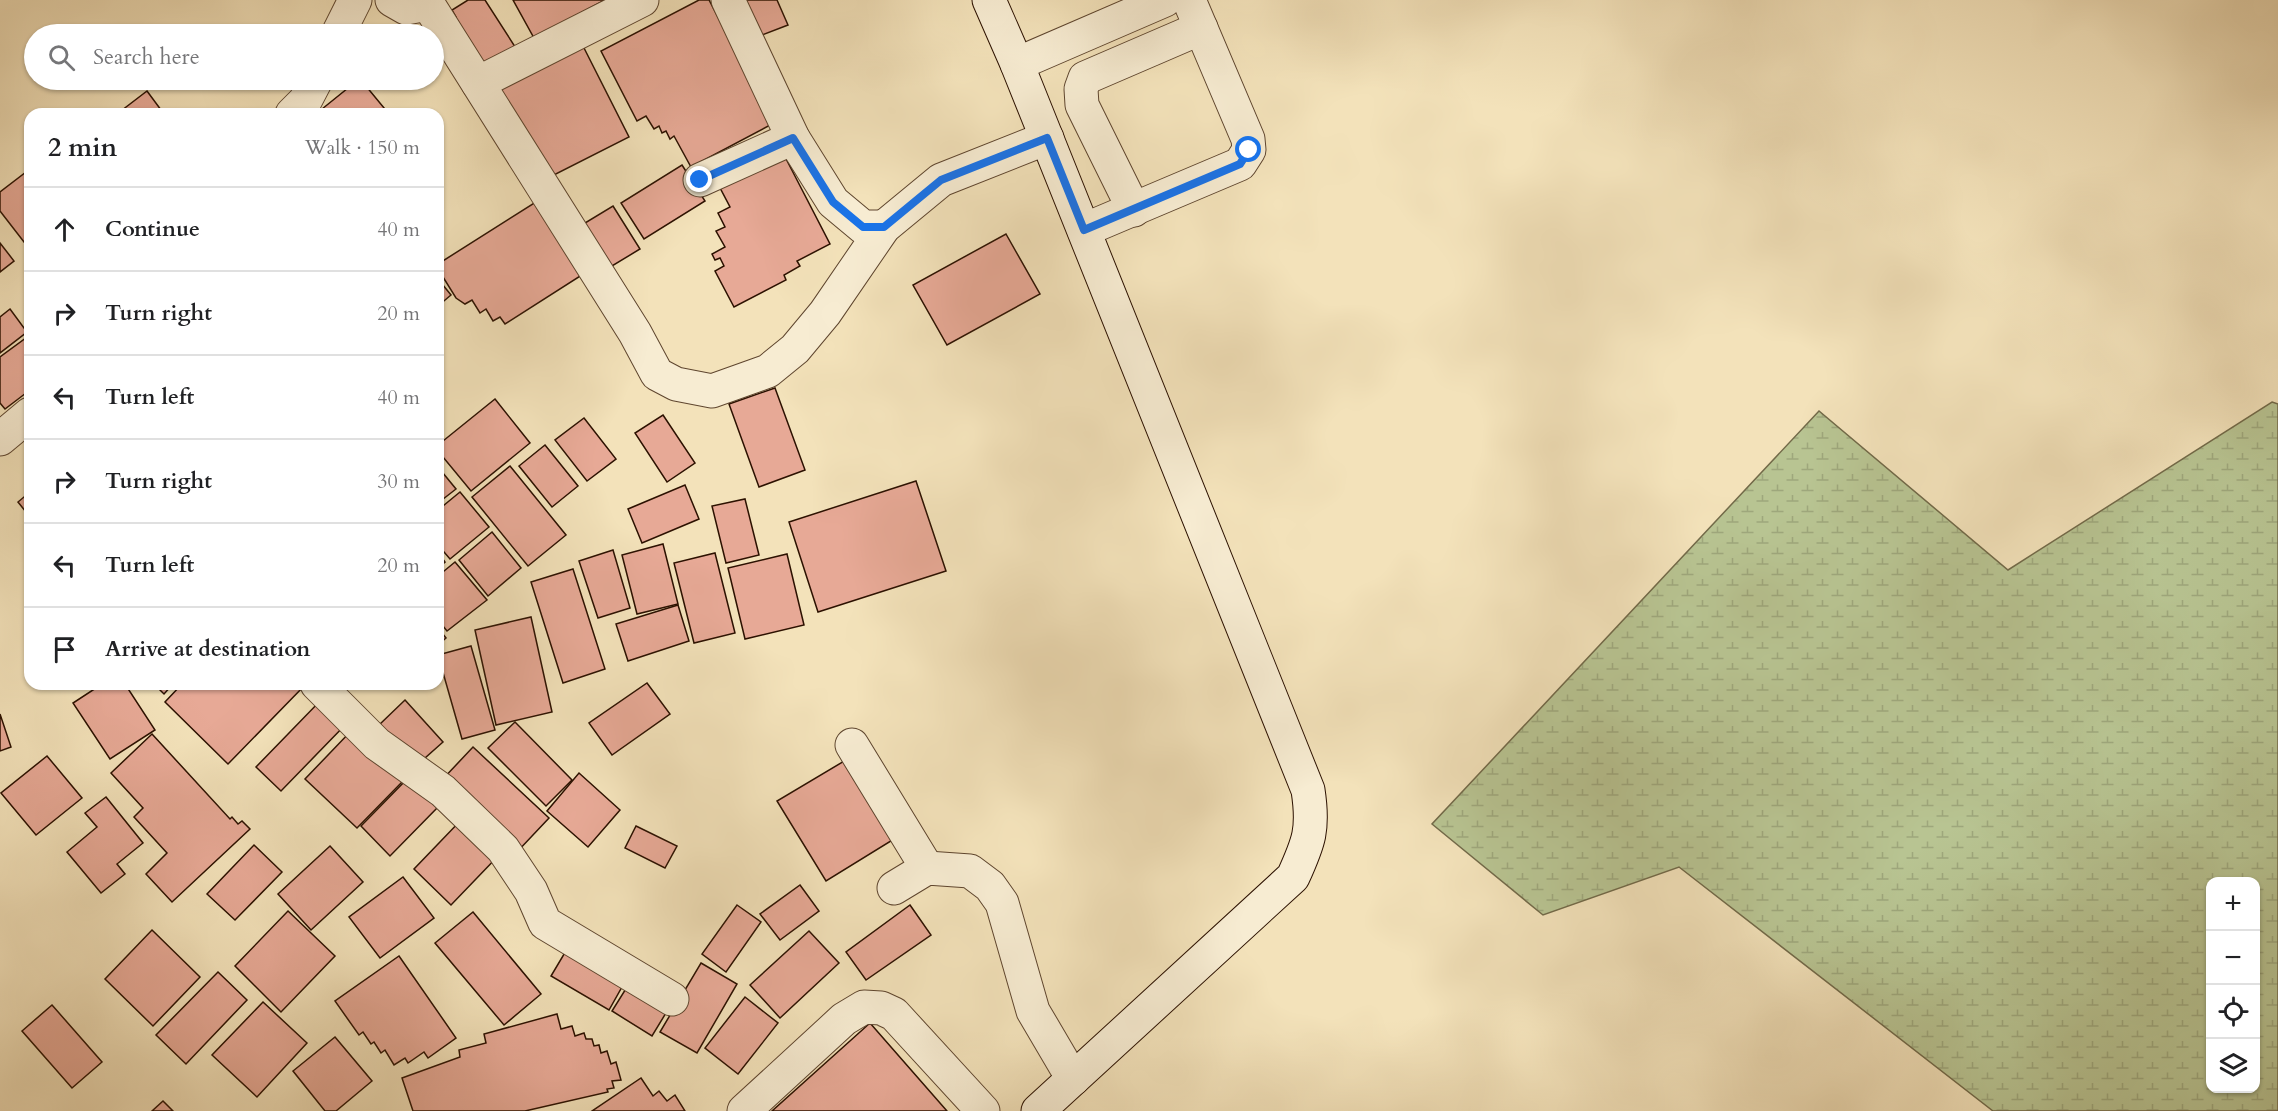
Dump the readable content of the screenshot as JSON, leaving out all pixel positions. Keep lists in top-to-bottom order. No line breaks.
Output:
{"page":{"search":"Search here","heading":["2 min","Walk · 150 m"],"list":[["Continue","40 m"],["Turn right","20 m"],["Turn left","40 m"],["Turn right","30 m"],["Turn left","20 m"],"Arrive at destination"],"map_buttons":["+","−"]}}
